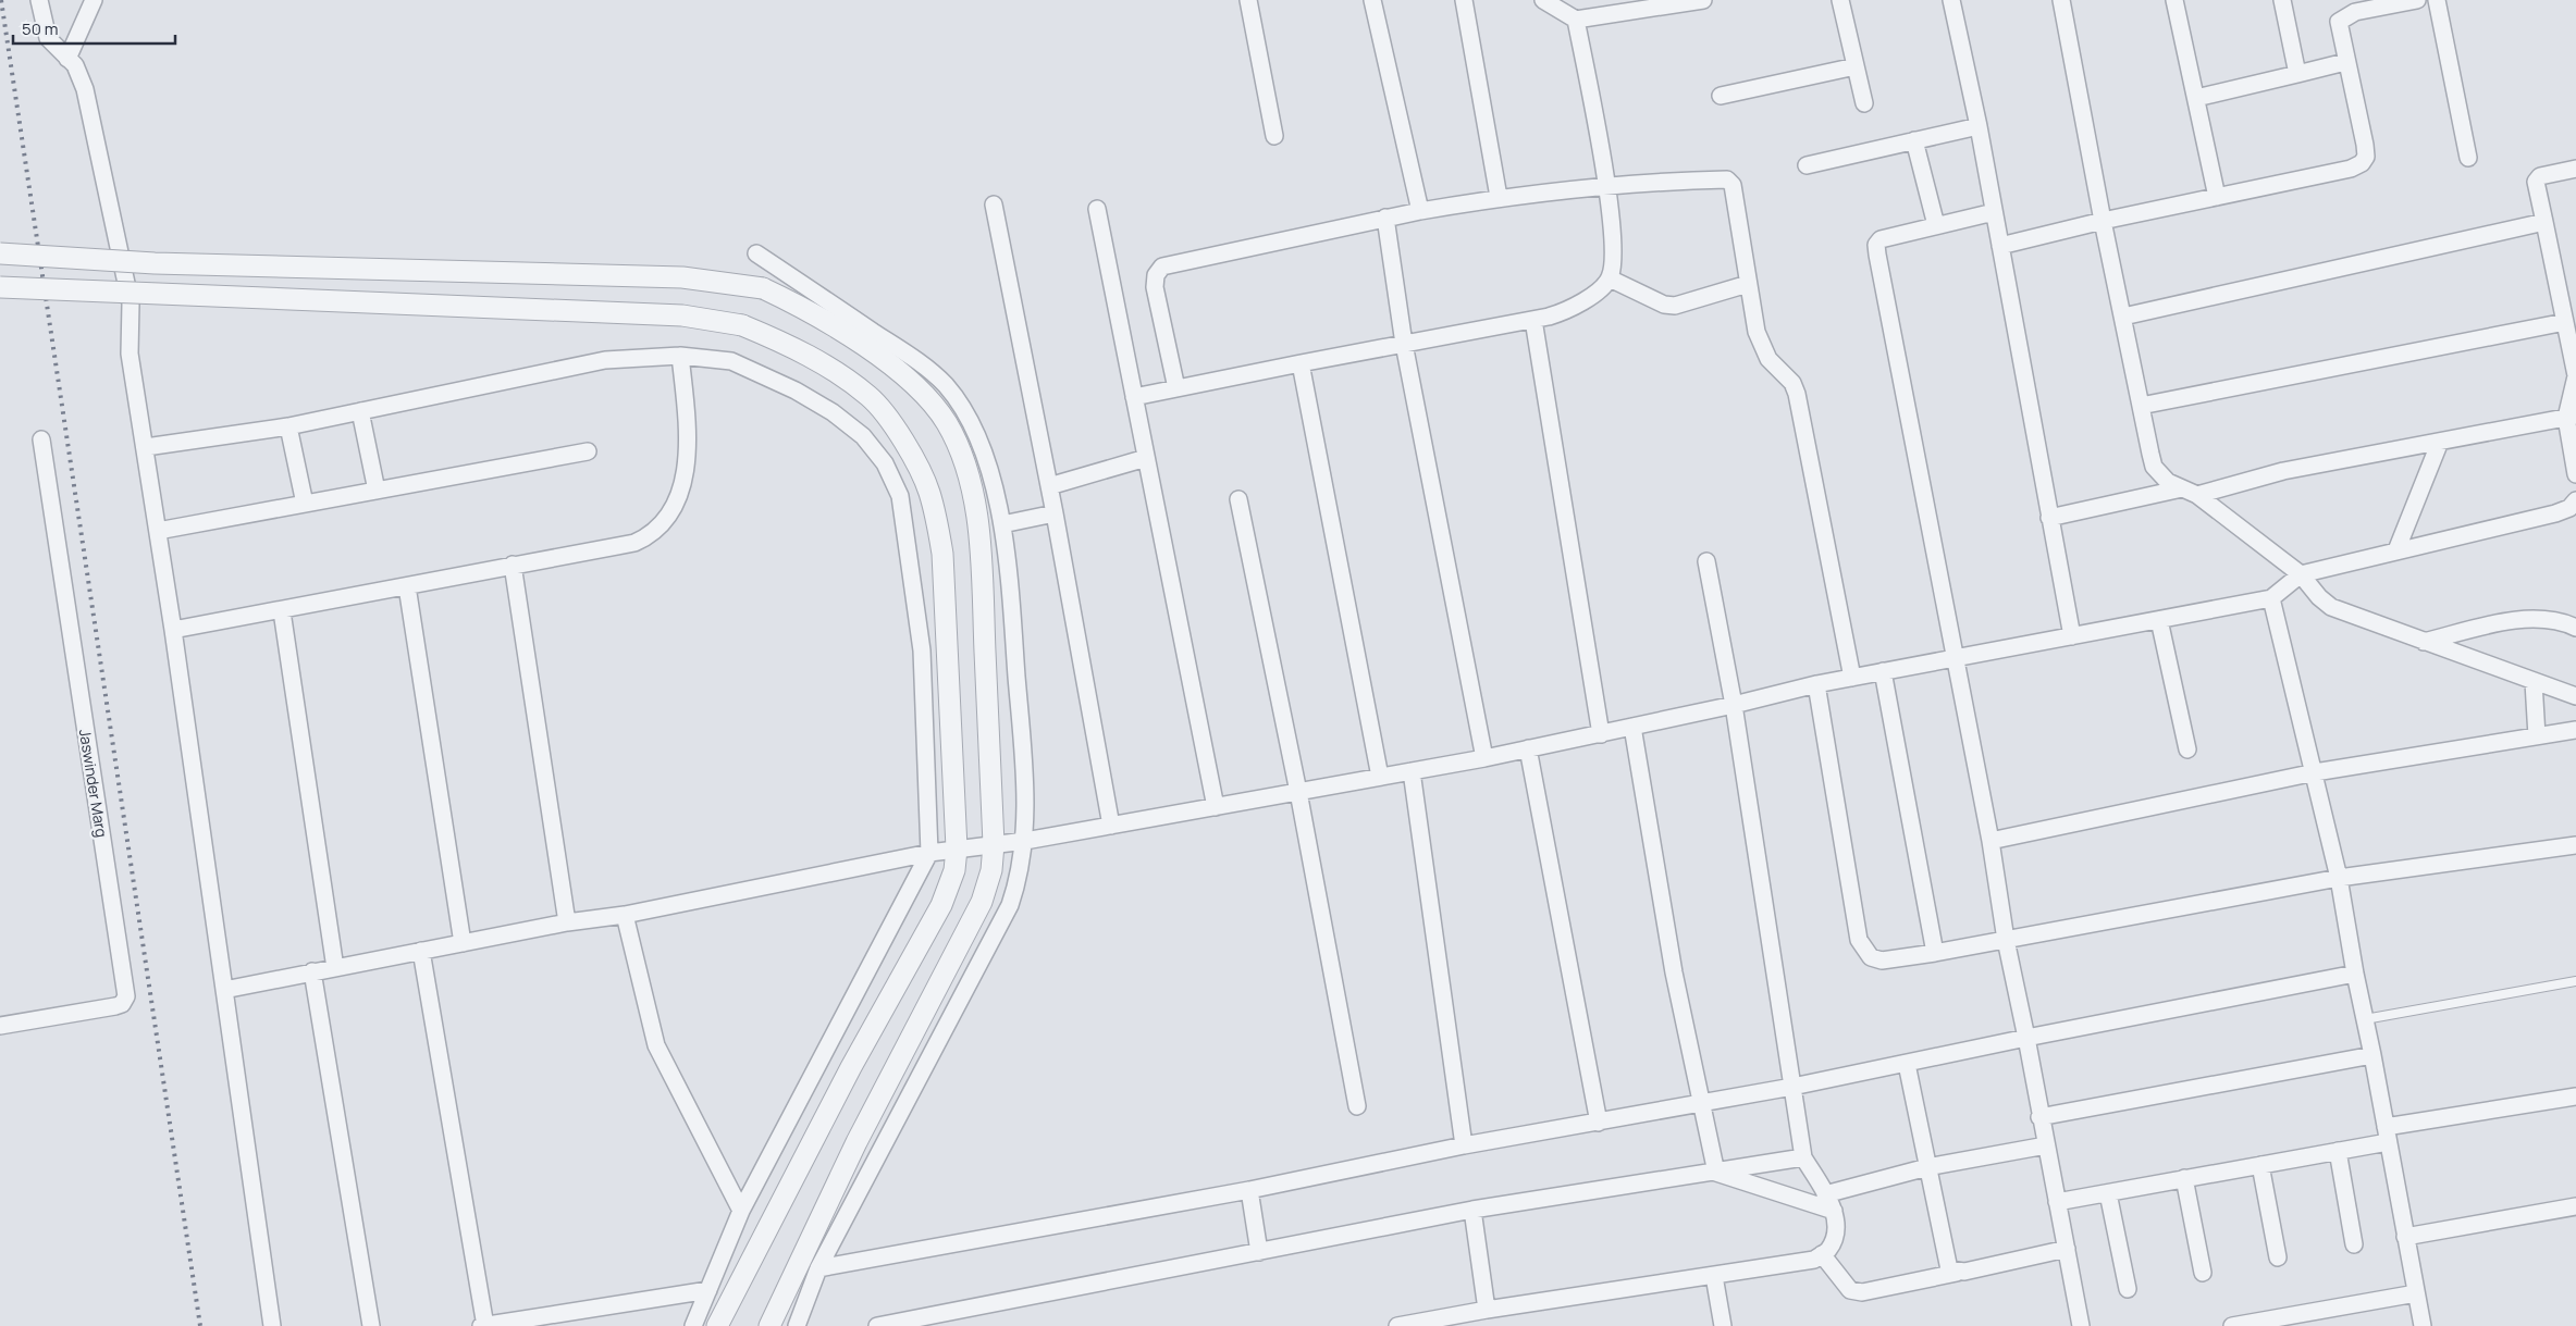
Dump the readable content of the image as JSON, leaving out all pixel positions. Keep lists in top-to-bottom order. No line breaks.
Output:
{"streets":{"street":["Jaswinder Marg"]},"scale_bar":"50 m"}
